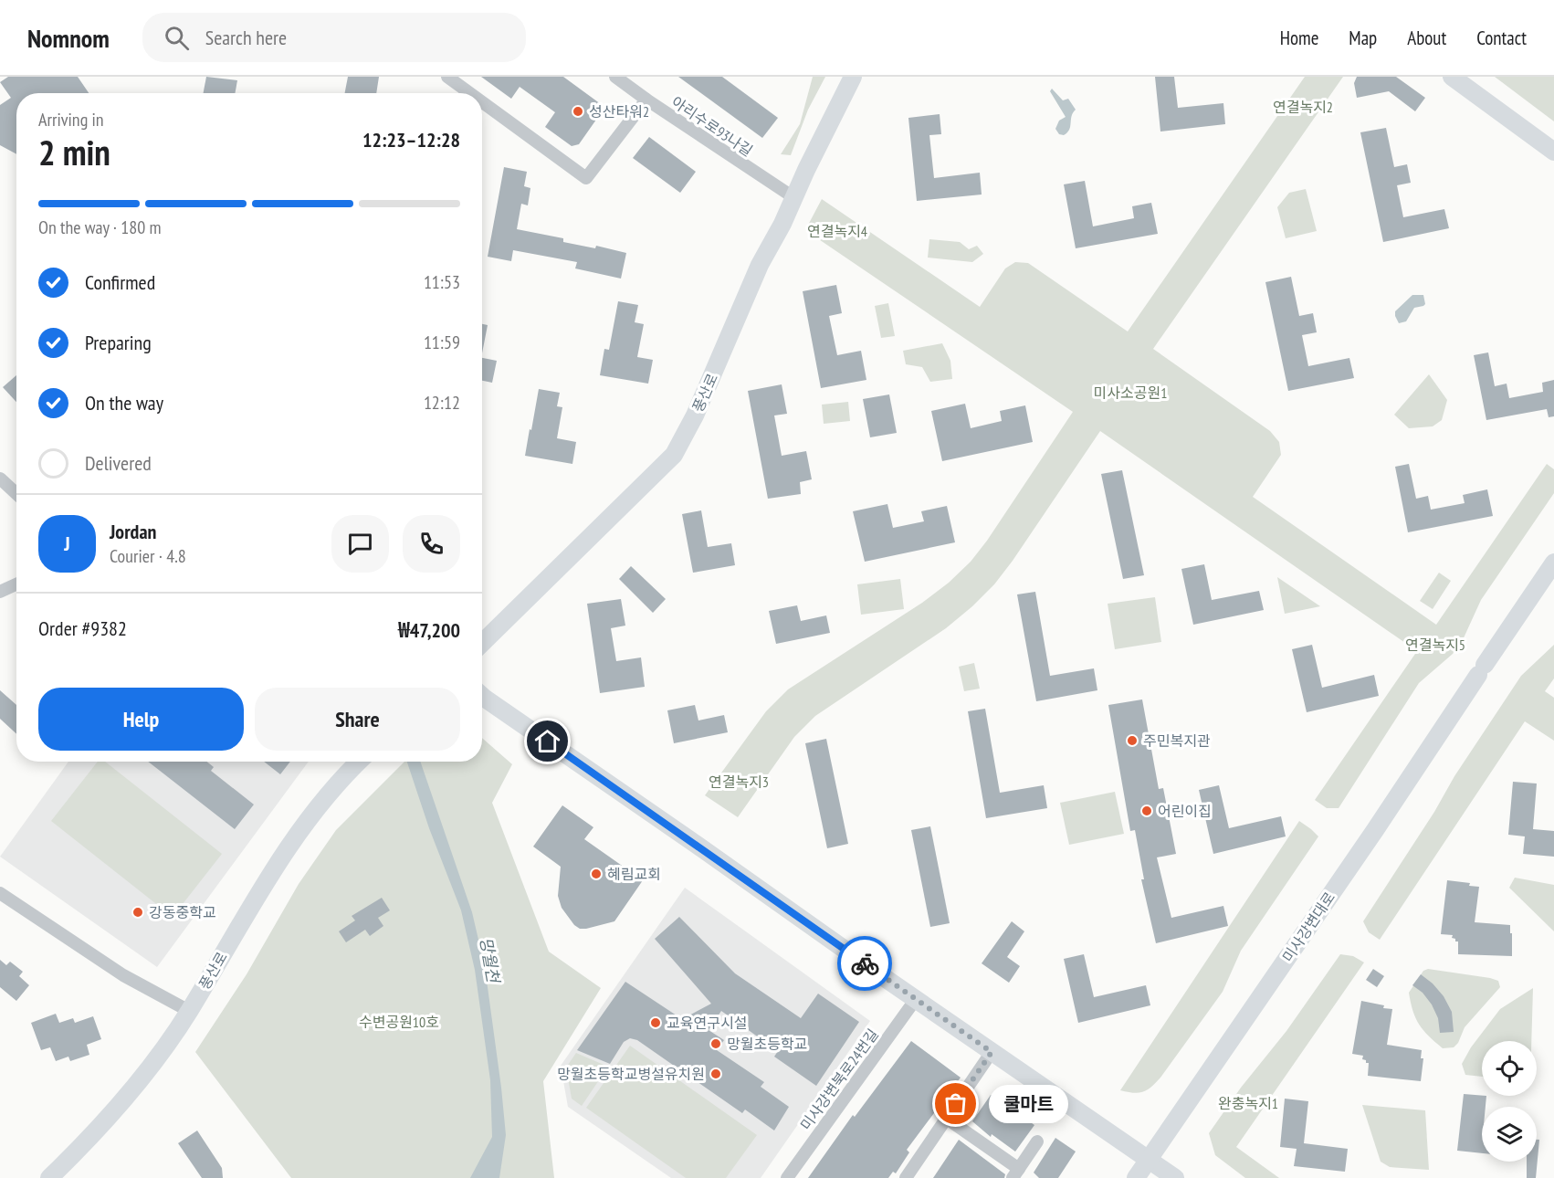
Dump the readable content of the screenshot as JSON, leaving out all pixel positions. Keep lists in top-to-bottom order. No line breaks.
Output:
{"streets":{"street":["아리수로93나길","풍산로","미사강변대로","미사강변북로24번길"]},"crossings":[["아리수로93나길","풍산로"]],"water":["망월천"],"parks":["연결녹지2","연결녹지4","미사소공원1","연결녹지5","연결녹지3","수변공원10호","완충녹지1"],"places":["성산타워2","주민복지관","어린이집","혜림교회","강동중학교","교육연구시설","망월초등학교","망월초등학교병설유치원","쿨마트"],"page":{"header":"Nomnom","search":"Search here","nav":["Home","Map","About","Contact"],"heading":["2 min","Arriving in","12:23–12:28"],"panel":["Jordan","Courier · 4.8","Order #9382","₩47,200"],"bar":"On the way · 180 m","list":[["Confirmed","11:53"],["Preparing","11:59"],["On the way","12:12"],"Delivered"],"round":"J","buttons":["Help","Share"],"bubble":"쿨마트"}}
